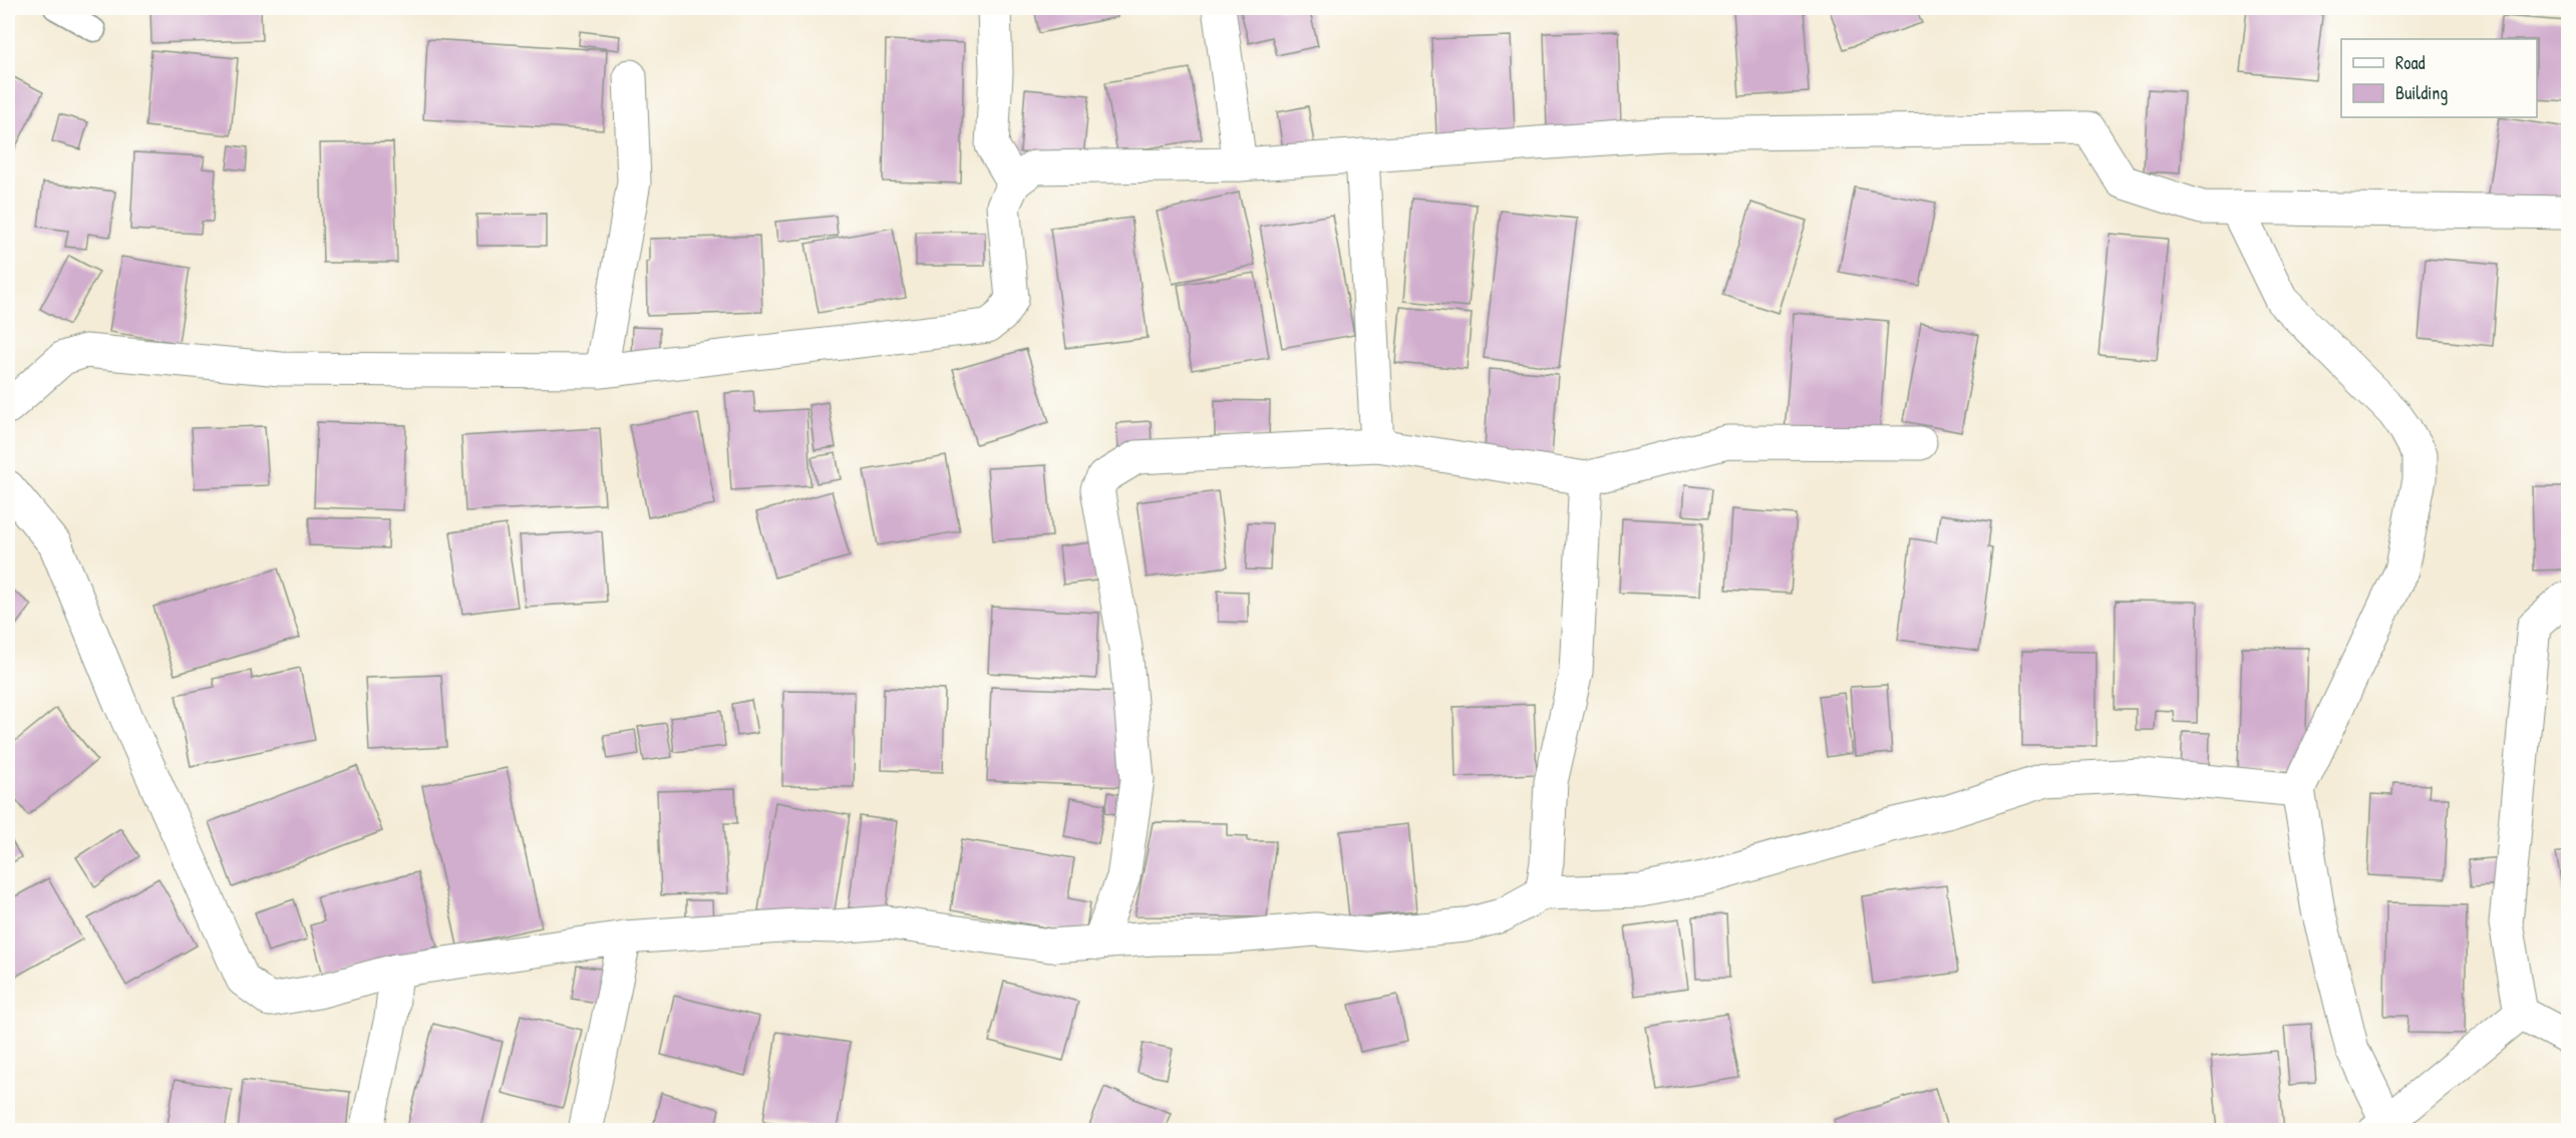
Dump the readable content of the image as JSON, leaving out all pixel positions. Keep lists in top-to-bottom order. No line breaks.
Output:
{"legend":["Road","Building"]}
